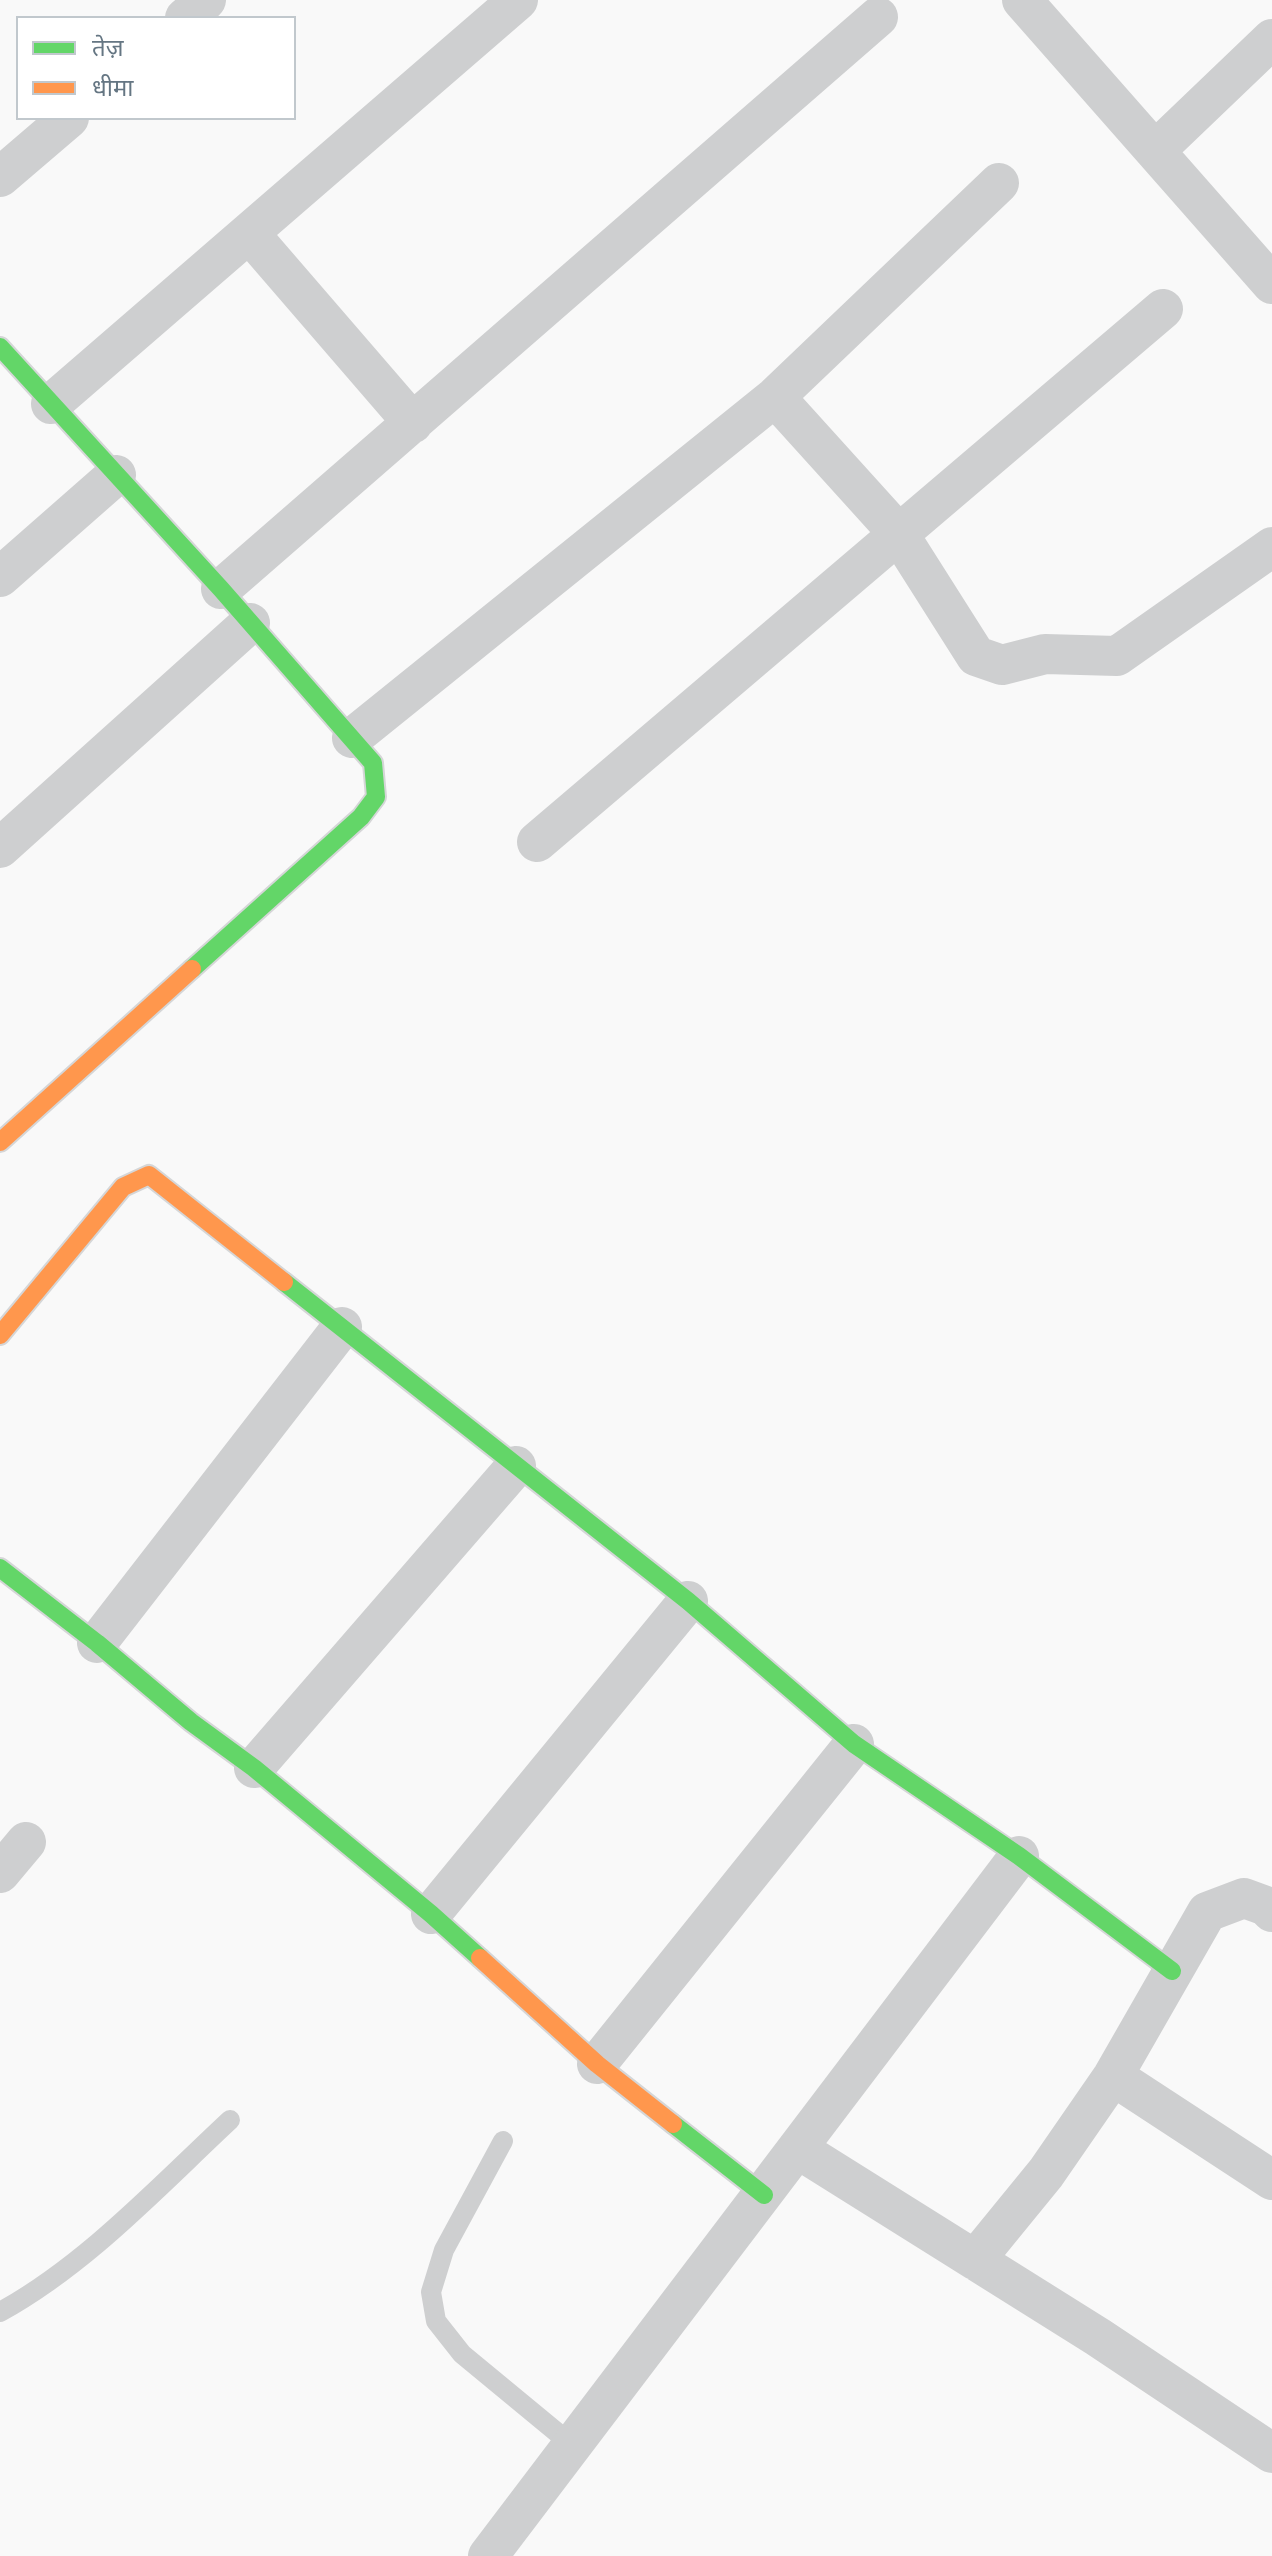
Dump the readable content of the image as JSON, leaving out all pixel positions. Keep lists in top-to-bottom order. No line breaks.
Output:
{"legend":["तेज़","धीमा"]}
